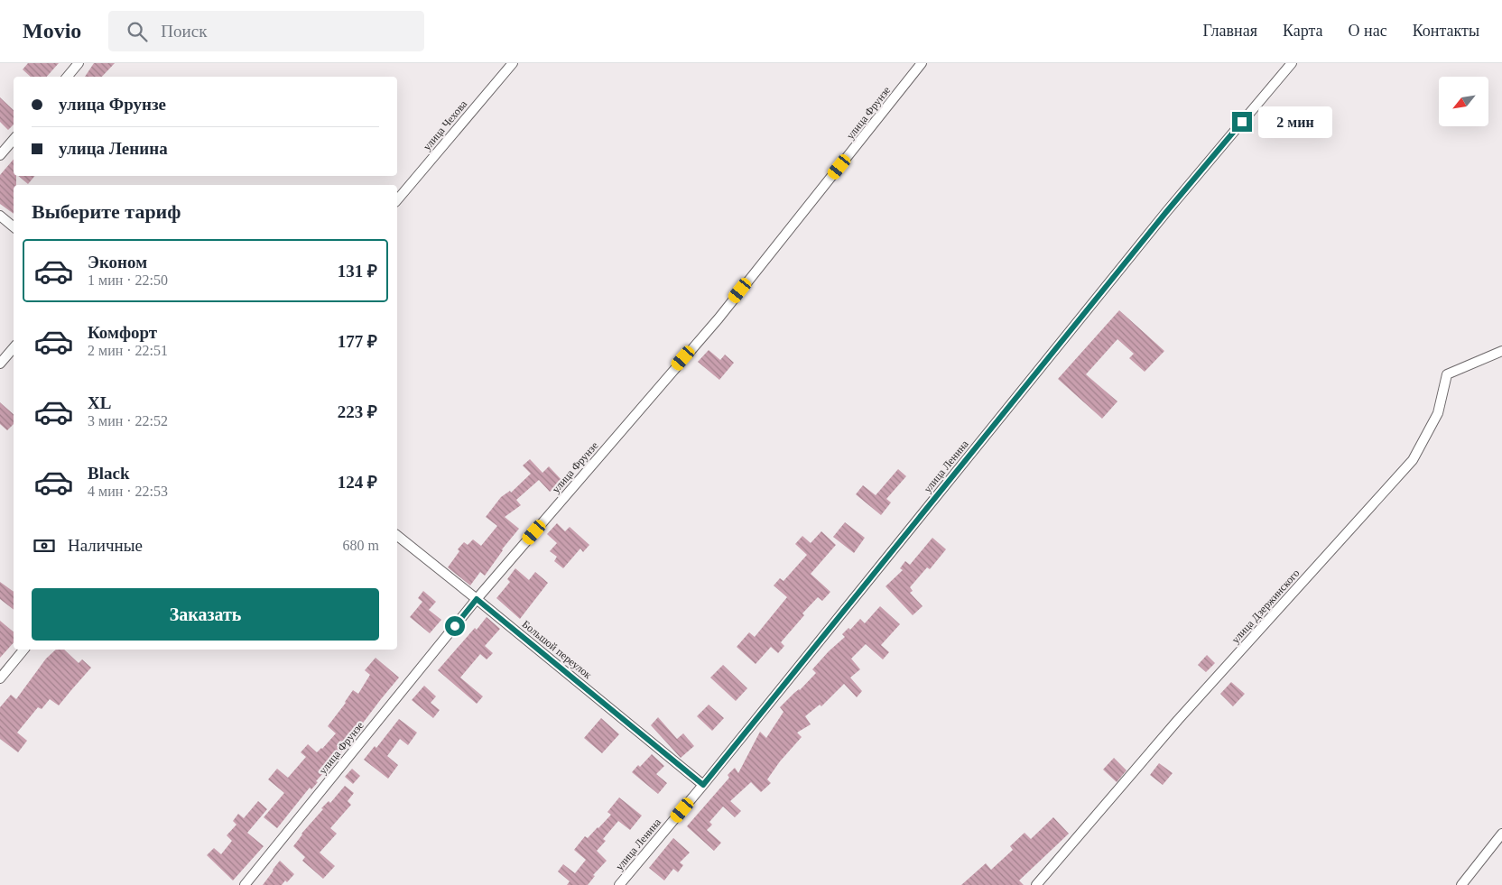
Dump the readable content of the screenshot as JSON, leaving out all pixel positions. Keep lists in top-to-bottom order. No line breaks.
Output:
{"streets":{"street":["улица Фрунзе","улица Чехова","улица Ленина","улица Дзержинского","Большой переулок"]},"crossings":[["улица Фрунзе","Большой переулок"],["улица Ленина","Большой переулок"]],"north":"bottom left","page":{"header":"Movio","search":"Поиск","nav":["Главная","Карта","О нас","Контакты"],"banner":["улица Фрунзе","улица Ленина"],"bubble":"2 мин","heading":"Выберите тариф","list":[{"name":"Эконом","note":"1 мин · 22:50","value":"131 ₽"},{"name":"Комфорт","note":"2 мин · 22:51","value":"177 ₽"},{"name":"XL","note":"3 мин · 22:52","value":"223 ₽"},{"name":"Black","note":"4 мин · 22:53","value":"124 ₽"}],"pay":["Наличные","680 m"],"buttons":"Заказать"}}
